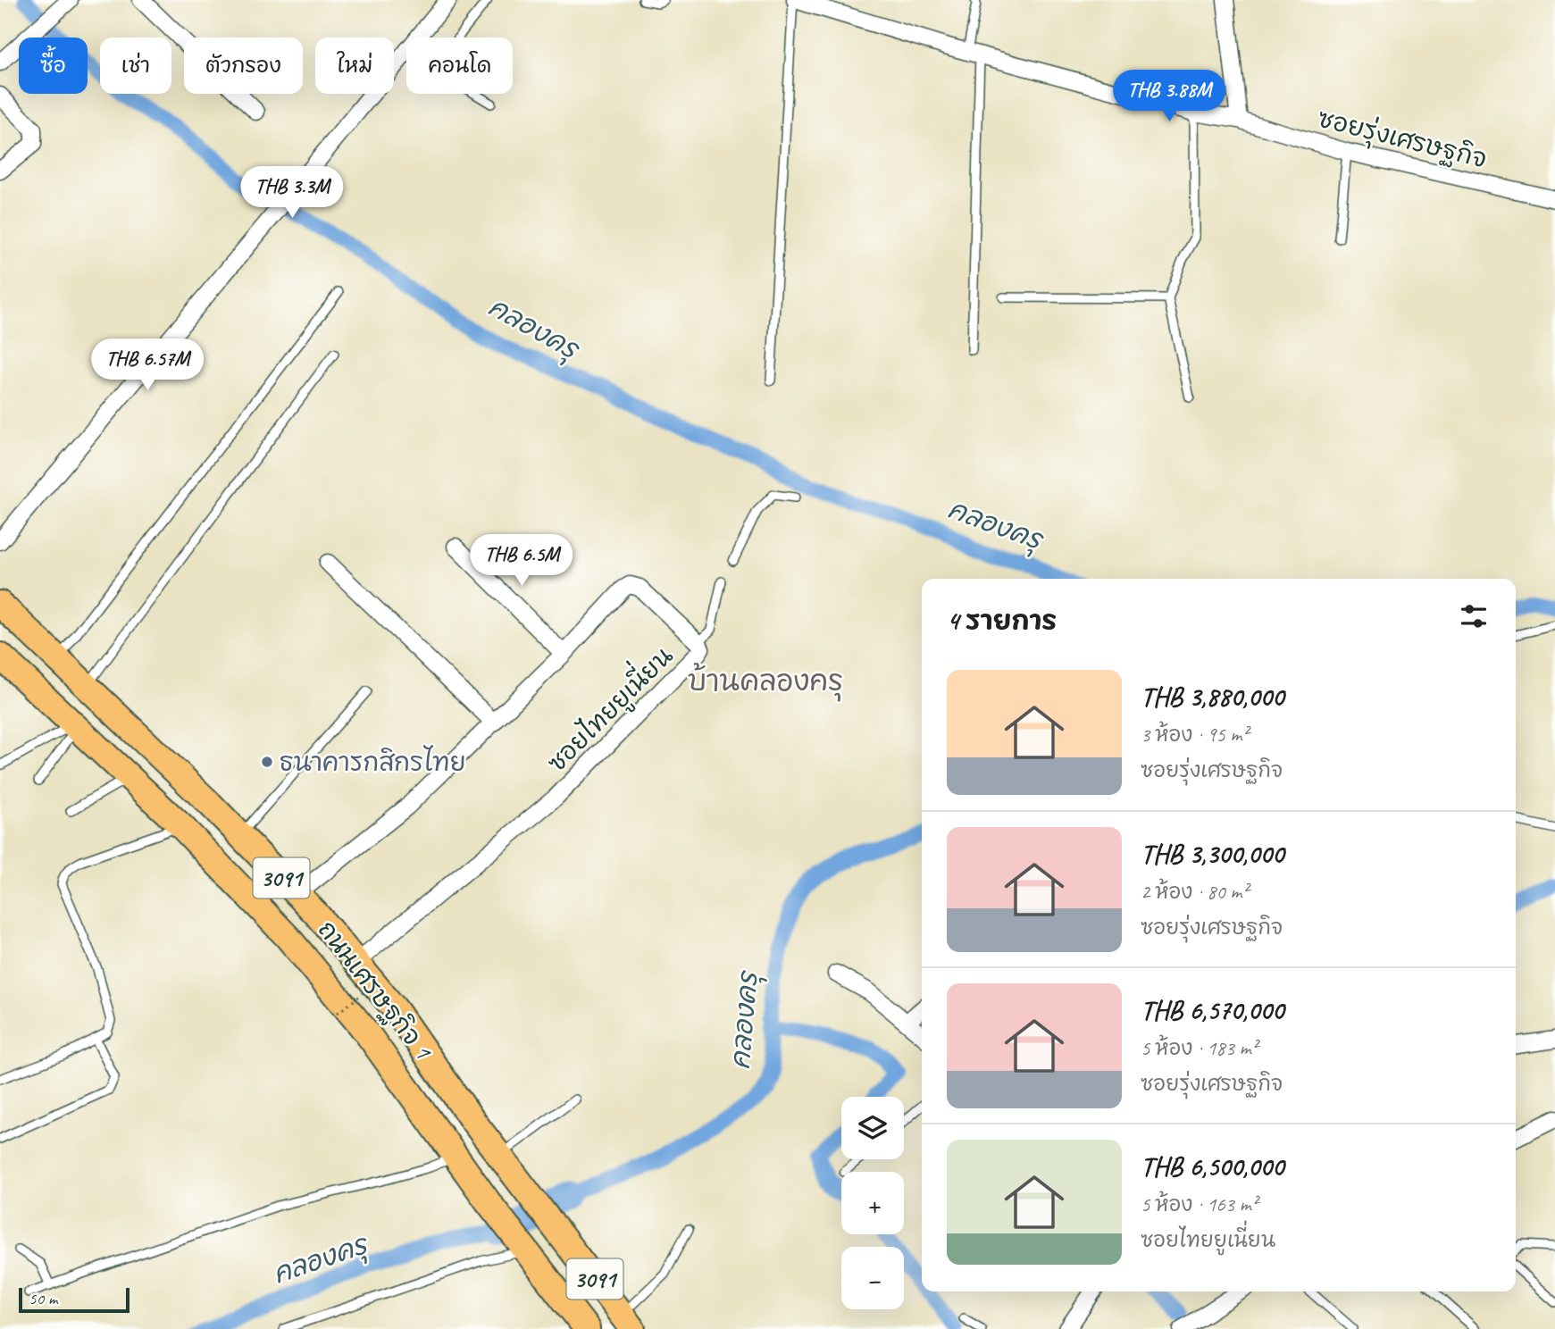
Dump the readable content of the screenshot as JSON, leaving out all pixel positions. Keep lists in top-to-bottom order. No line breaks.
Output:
{"streets":{"main road":["3091","ถนนเศรษฐกิจ 1"],"street":["ซอยรุ่งเศรษฐกิจ","ซอยไทยยูเนี่ยน"]},"crossings":[["ซอยไทยยูเนี่ยน","ถนนเศรษฐกิจ 1"]],"districts":["บ้านคลองครุ"],"water":["คลองครุ"],"places":["ธนาคารกสิกรไทย"],"scale_bar":"50 m","page":{"chip":["ซื้อ","เช่า","ตัวกรอง","ใหม่","คอนโด"],"price":["THB 3.88M","THB 3.3M","THB 6.57M","THB 6.5M"],"heading":"4 รายการ","list":[{"name":"THB 3,880,000","note":"3 ห้อง · 95 m² · ซอยรุ่งเศรษฐกิจ"},{"name":"THB 3,300,000","note":"2 ห้อง · 80 m² · ซอยรุ่งเศรษฐกิจ"},{"name":"THB 6,570,000","note":"5 ห้อง · 183 m² · ซอยรุ่งเศรษฐกิจ"},{"name":"THB 6,500,000","note":"5 ห้อง · 163 m² · ซอยไทยยูเนี่ยน"}],"map_buttons":["+","−"],"scale":"50 m"}}
